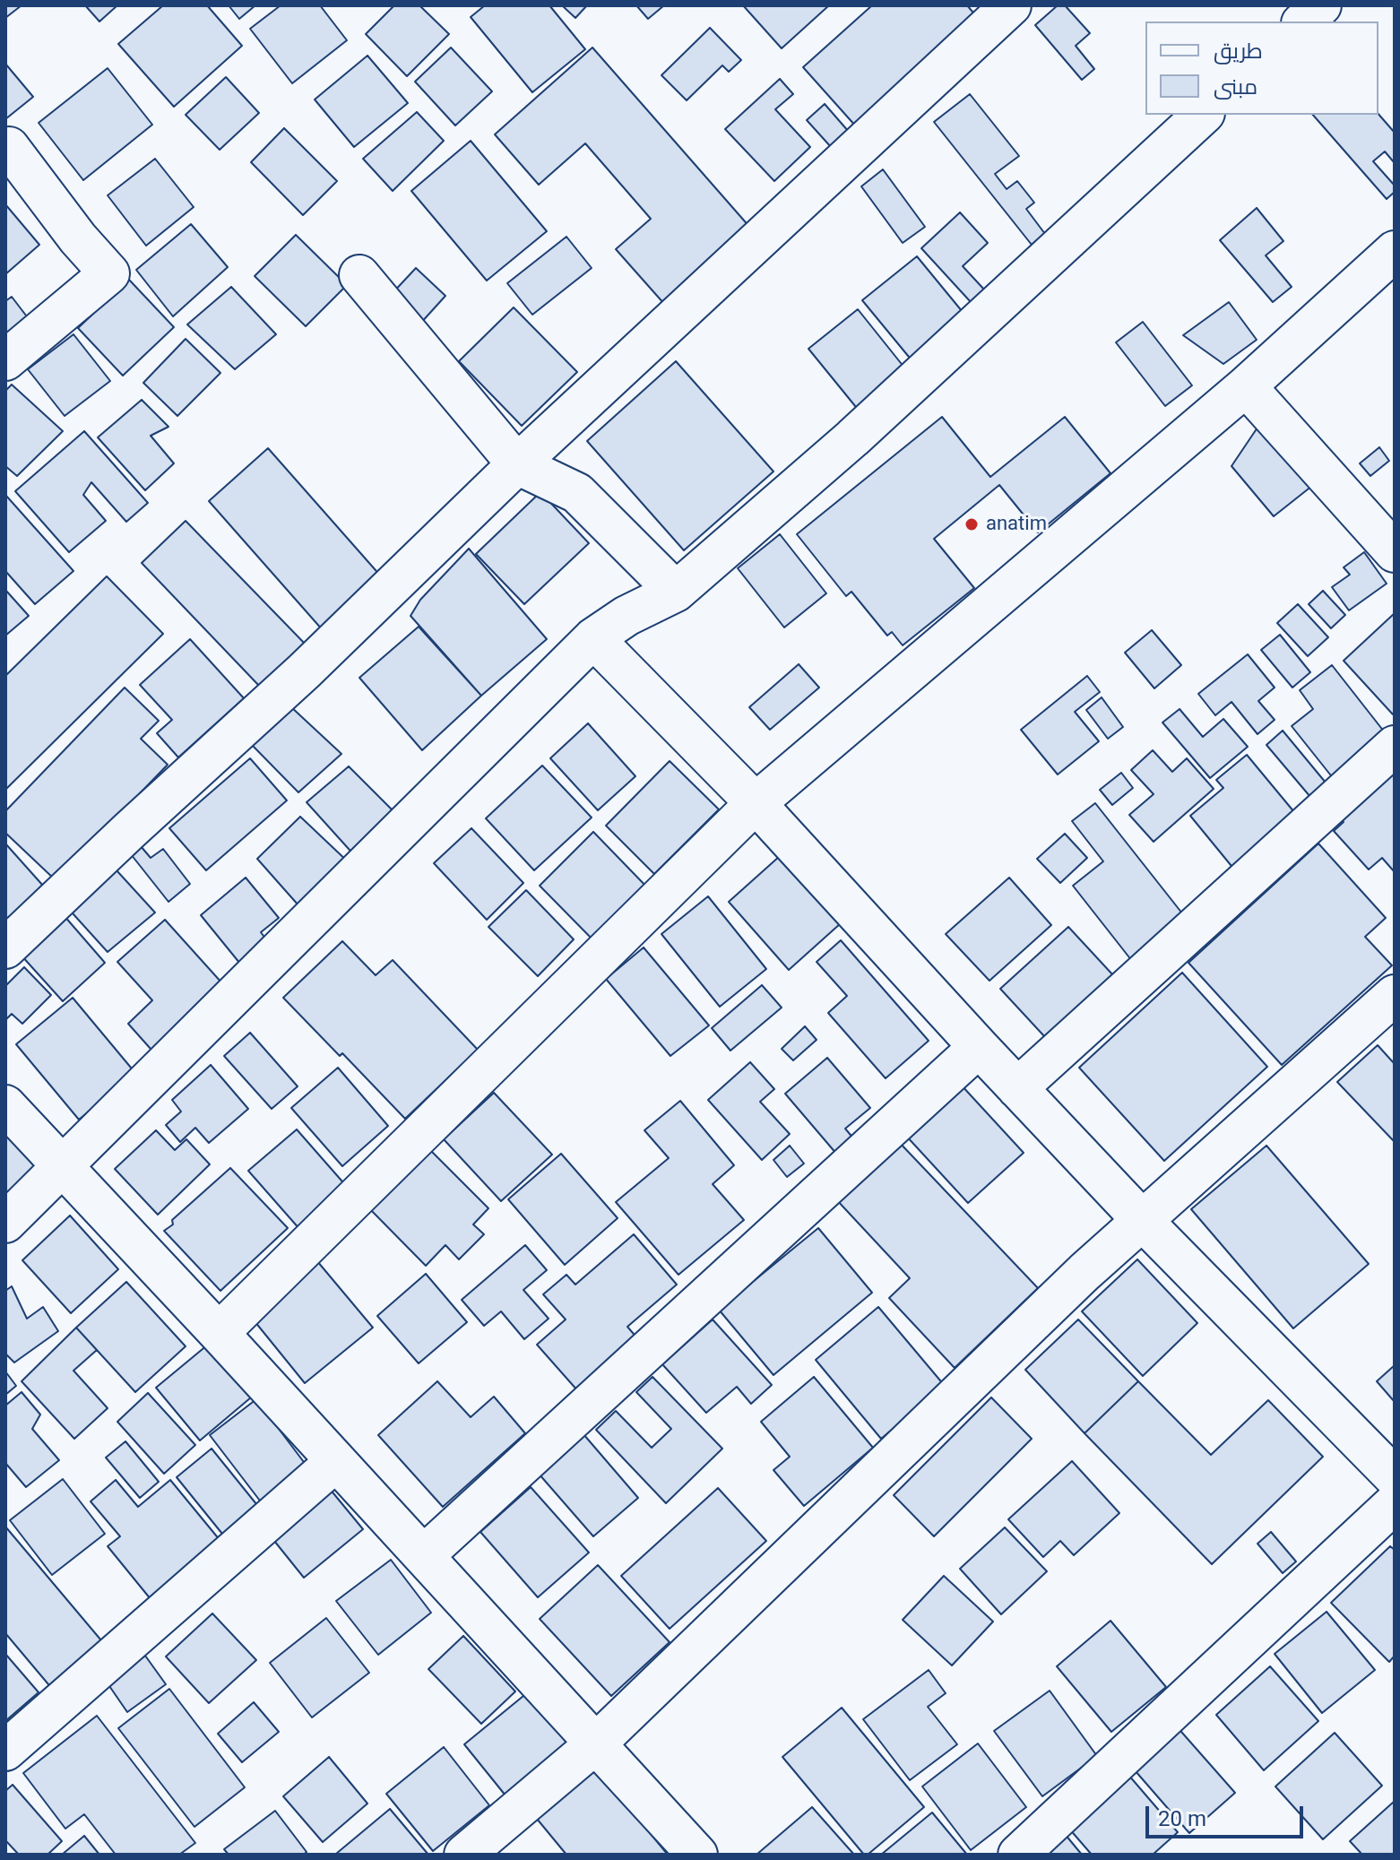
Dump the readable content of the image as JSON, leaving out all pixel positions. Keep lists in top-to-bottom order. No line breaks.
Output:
{"places":["anatim"],"legend":["طريق","مبنى"],"scale_bar":"20 m"}
